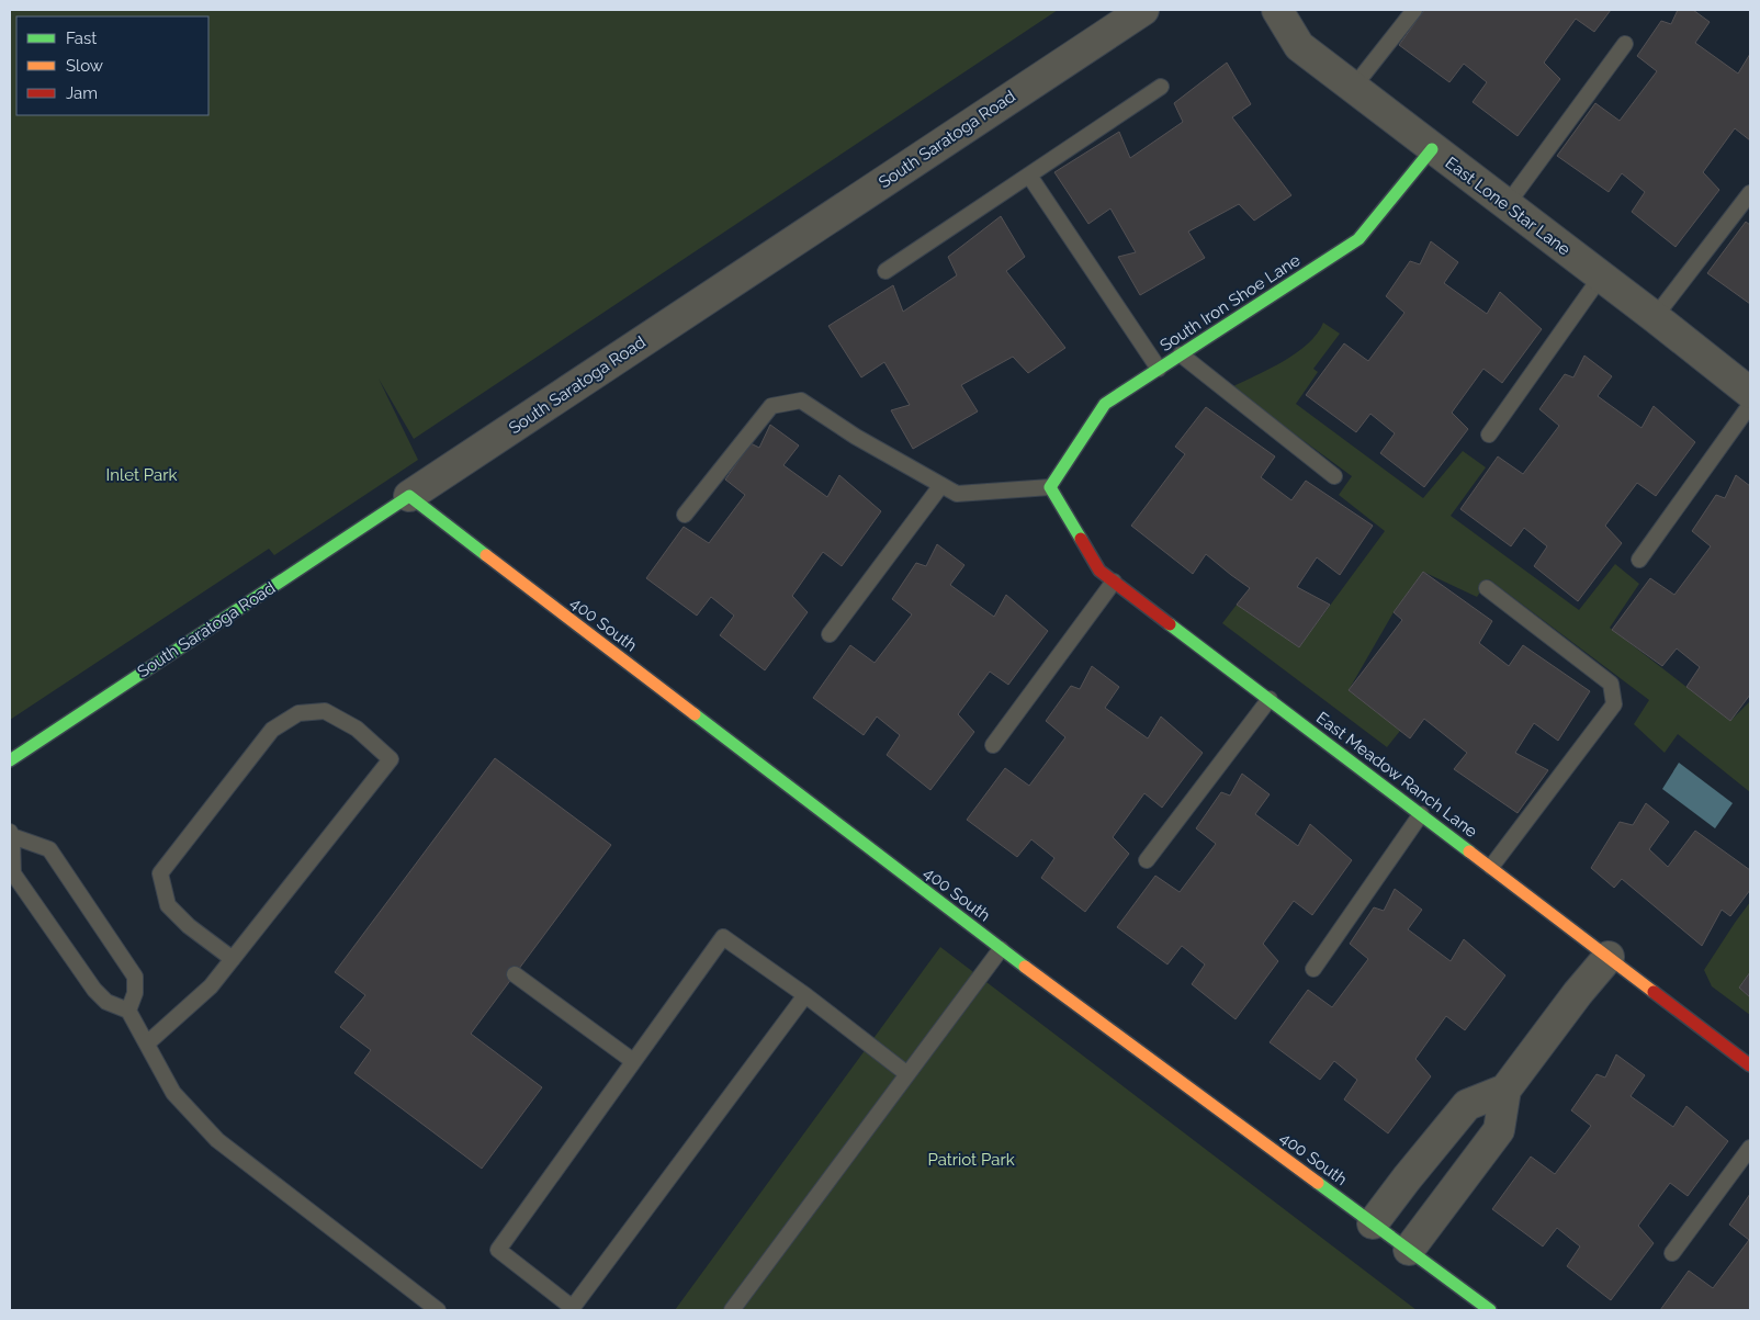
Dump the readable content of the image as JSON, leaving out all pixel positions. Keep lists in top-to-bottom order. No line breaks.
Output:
{"streets":{"street":["South Saratoga Road","East Lone Star Lane","South Iron Shoe Lane","400 South","East Meadow Ranch Lane"]},"crossings":[["South Saratoga Road","400 South"],["East Lone Star Lane","South Iron Shoe Lane"],["South Iron Shoe Lane","East Meadow Ranch Lane"]],"parks":["Inlet Park","Patriot Park"],"legend":["Fast","Slow","Jam"]}
